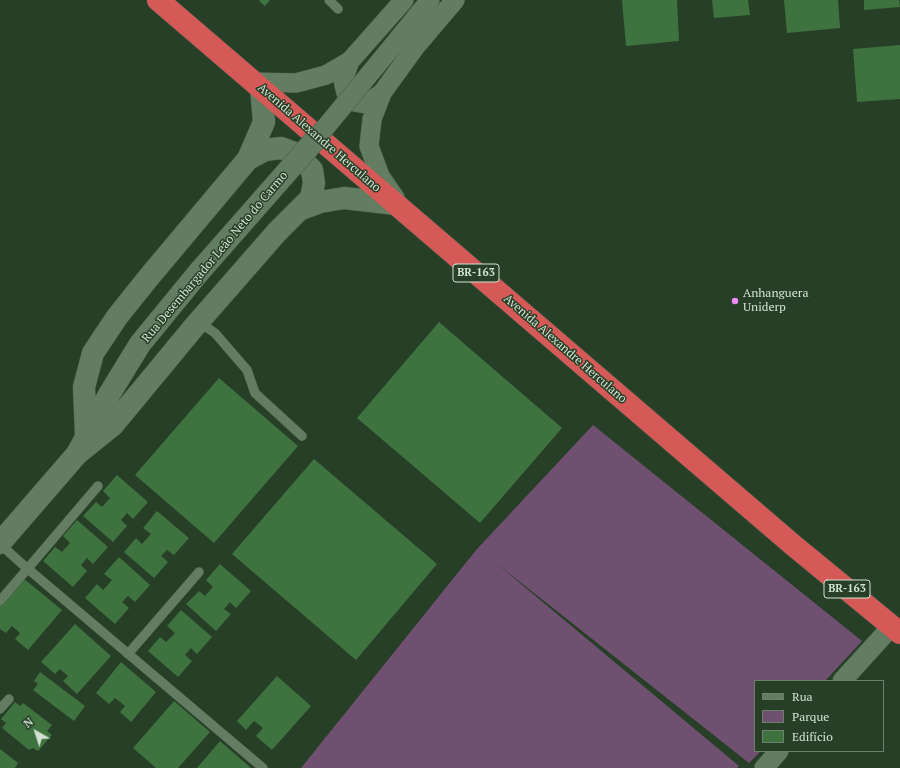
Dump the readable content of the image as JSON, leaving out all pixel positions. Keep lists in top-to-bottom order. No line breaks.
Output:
{"streets":{"highway":["Avenida Alexandre Herculano","BR-163"],"main road":["Rua Desembargador Leão Neto do Carmo"]},"places":["Anhanguera Uniderp"],"legend":["Rua","Parque","Edifício"],"north":"top left"}
